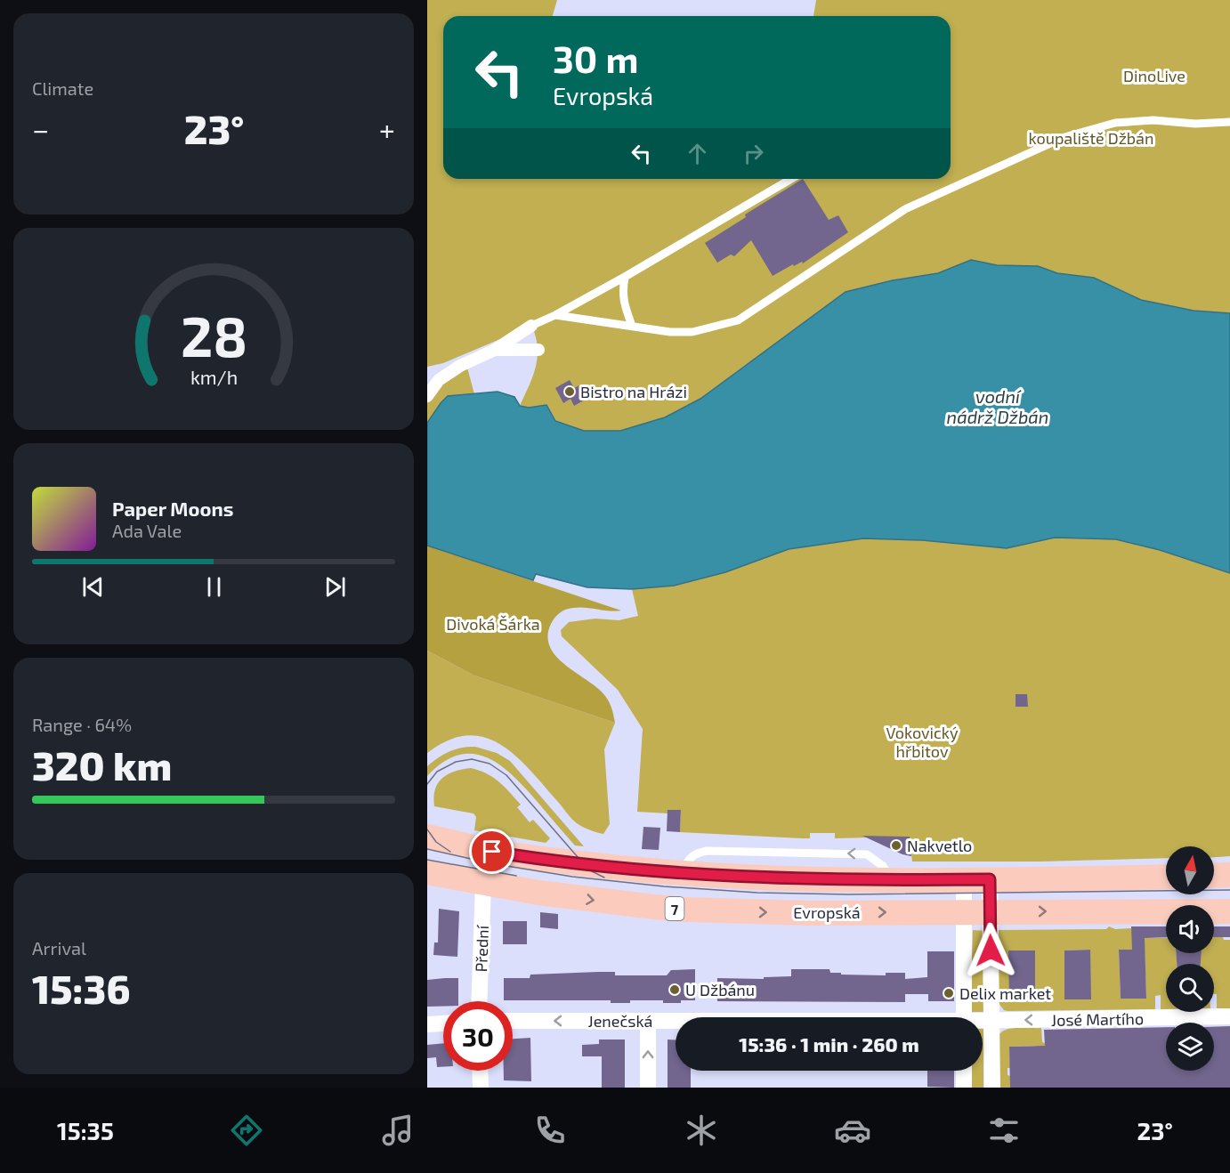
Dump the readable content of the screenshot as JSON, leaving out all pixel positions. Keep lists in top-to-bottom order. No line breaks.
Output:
{"streets":{"main road":["7","Evropská"],"street":["Přední","José Martího","Jenečská"]},"crossings":[["Evropská","Přední"]],"one_way":["José Martího","Jenečská"],"water":["vodní nádrž Džbán"],"parks":["DinoLive","koupaliště Džbán","Divoká Šárka","Vokovický hřbitov"],"places":["Bistro na Hrázi","Nakvetlo","U Džbánu","Delix market"],"north":"top","page":{"tile":["Climate",["Range · 64%","320 km"],["Arrival","15:36"]],"turn":["30 m","Evropská"],"heat":["−","23°","+"],"song":["Paper Moons","Ada Vale"],"limit":"30","trip":"15:36 · 1 min · 260 m","tabs":["15:35","23°"],"gauge":["28","km/h"]}}
